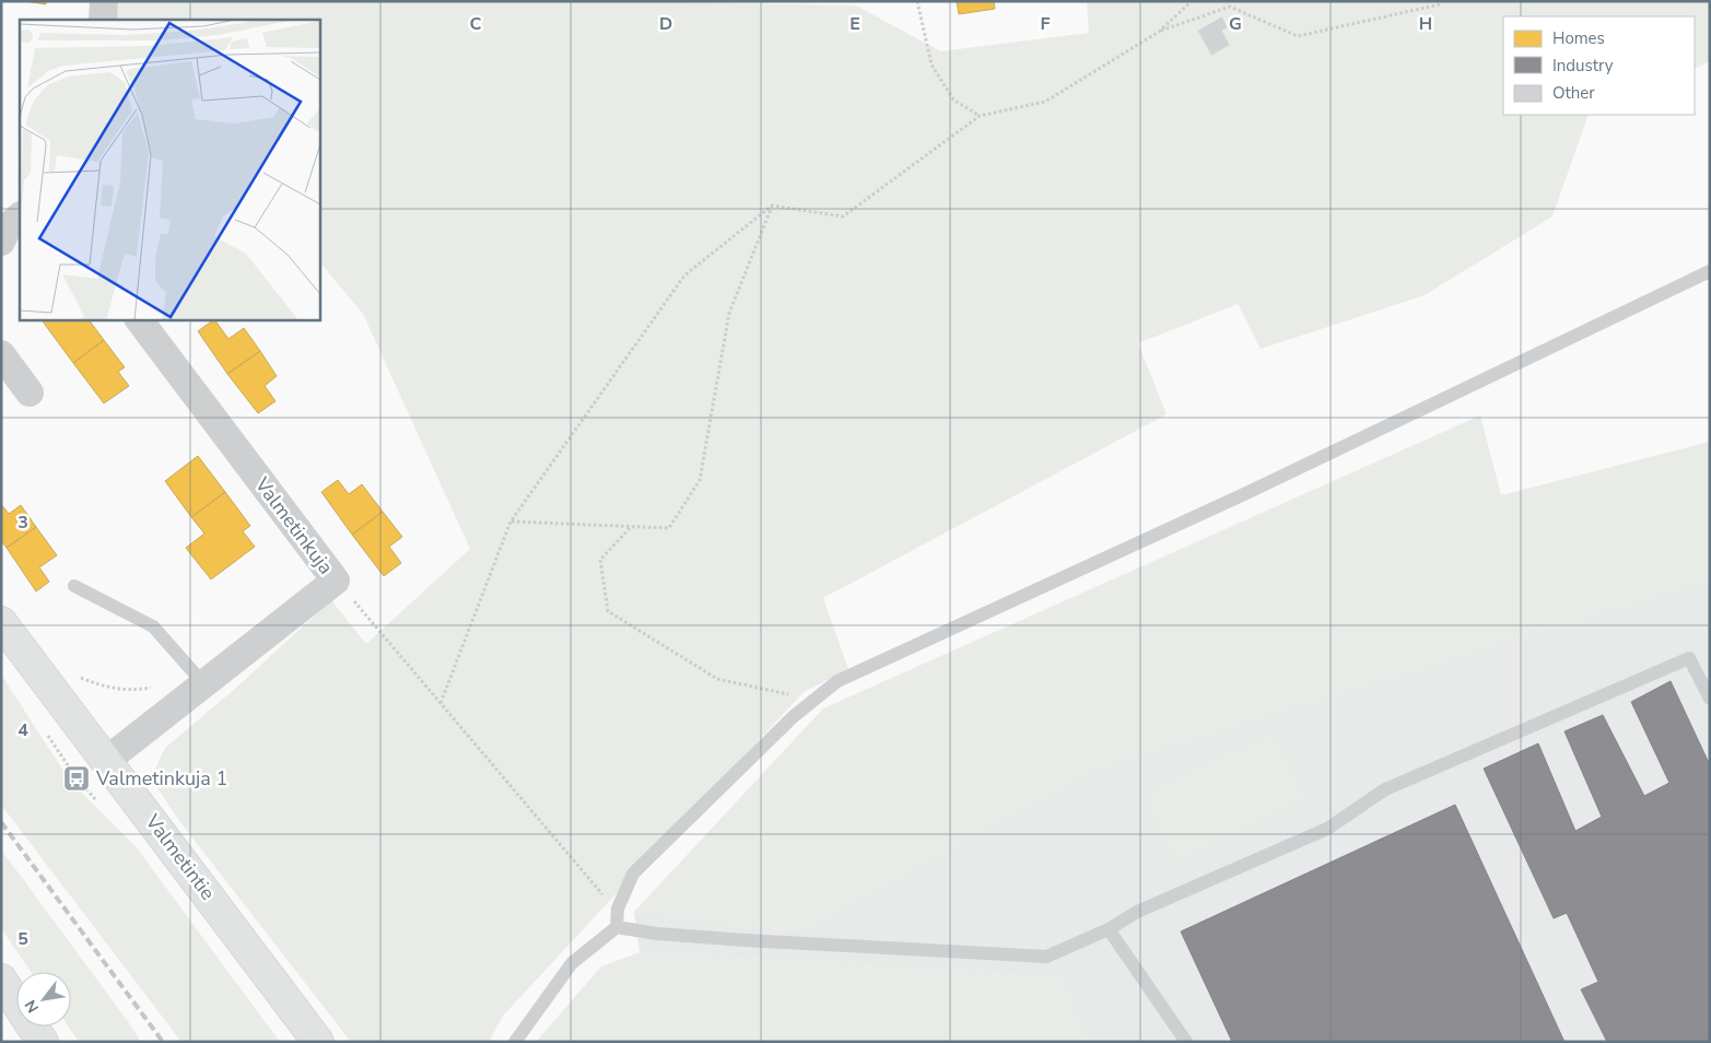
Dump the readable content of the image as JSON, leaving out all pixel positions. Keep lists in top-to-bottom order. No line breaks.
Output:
{"streets":{"main road":["Valmetintie"],"street":["Valmetinkuja"]},"crossings":[["Valmetinkuja","Valmetintie"]],"places":{"bus stop":["Valmetinkuja 1"]},"legend":["Homes","Industry","Other"],"north":"bottom left","grid":{"columns":["C","D","E","F","G","H"],"rows":["3","4","5"]}}
